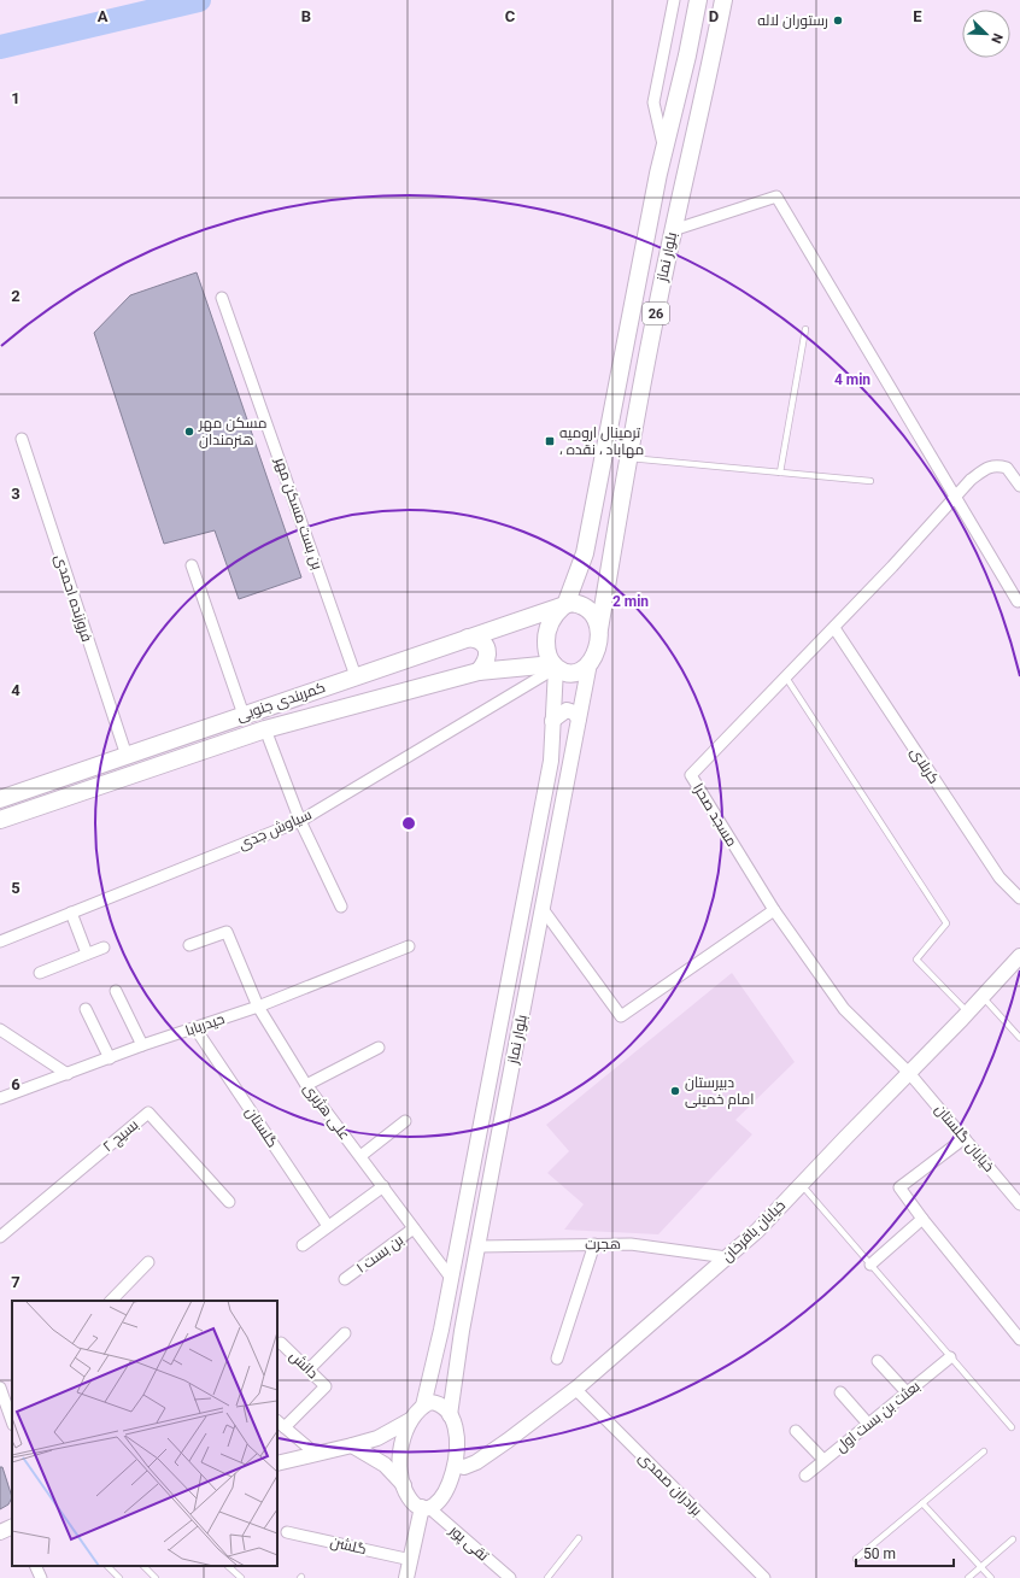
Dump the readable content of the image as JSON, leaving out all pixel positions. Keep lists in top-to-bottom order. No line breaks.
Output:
{"streets":{"main road":["بلوار نماز","26","کمربندی جنوبی","خیابان باقرخان"],"street":["بن بست مسکن مهر","فروزنده احمدی","کربلای","مسجد صحرا","سیاوش جدی","حیدربابا","علی هژبری","گلستان","بسیج ۲","خیابان گلستان","هجرت","بن بست ۱","دانش","بعثت بن بست اول","برادران صمدی","تقی پور","گلشن"]},"crossings":[["بلوار نماز","26"],["بلوار نماز","کمربندی جنوبی"],["بلوار نماز","سیاوش جدی"],["بلوار نماز","علی هژبری"],["بلوار نماز","هجرت"],["26","کمربندی جنوبی"],["26","سیاوش جدی"],["26","خیابان باقرخان"],["26","تقی پور"],["بن بست مسکن مهر","کمربندی جنوبی"],["فروزنده احمدی","کمربندی جنوبی"],["کمربندی جنوبی","سیاوش جدی"],["کربلای","مسجد صحرا"],["مسجد صحرا","خیابان گلستان"],["حیدربابا","علی هژبری"],["حیدربابا","گلستان"],["علی هژبری","بن بست ۱"],["خیابان گلستان","خیابان باقرخان"],["خیابان باقرخان","هجرت"],["خیابان باقرخان","برادران صمدی"]],"places":{"other":["رستوران لاله","مسکن مهر هنرمندان","دبیرستان امام خمینی"],"transit":["ترمینال ارومیه ، مهاباد ، نقده"]},"scale_bar":"50 m","north":"bottom right","grid":{"columns":["A","B","C","D","E"],"rows":["1","2","3","4","5","6","7"]},"rings":["4 min","2 min"]}
